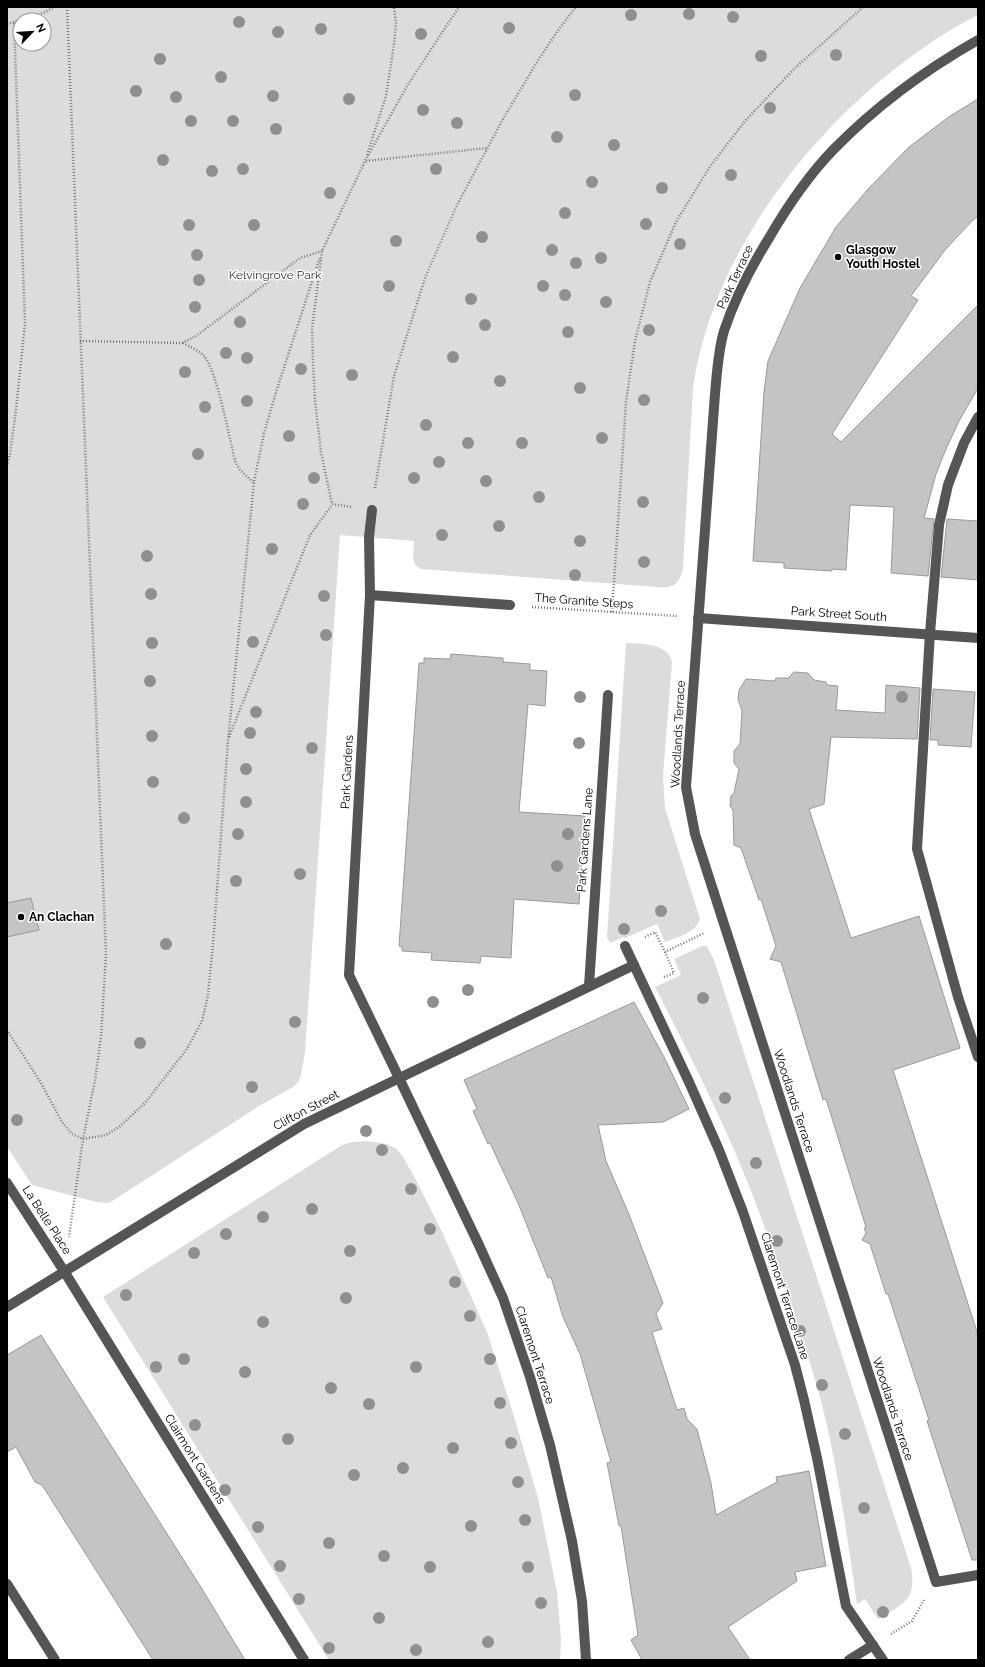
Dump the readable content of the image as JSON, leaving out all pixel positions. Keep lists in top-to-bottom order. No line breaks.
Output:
{"streets":{"street":["Park Terrace","Park Street South","Woodlands Terrace","Park Gardens","Park Gardens Lane","Clifton Street","La Belle Place","Claremont Terrace Lane","Claremont Terrace","Clairmont Gardens"],"path":["The Granite Steps"]},"crossings":[["Park Terrace","Park Street South"],["Park Terrace","Woodlands Terrace"],["Park Street South","Woodlands Terrace"],["Park Gardens","Clifton Street"],["Park Gardens","Claremont Terrace"],["Park Gardens Lane","Clifton Street"],["Clifton Street","La Belle Place"],["Clifton Street","Claremont Terrace Lane"],["Clifton Street","Claremont Terrace"],["Clifton Street","Clairmont Gardens"],["La Belle Place","Clairmont Gardens"]],"parks":["Kelvingrove Park"],"places":["Glasgow Youth Hostel","An Clachan"],"north":"top right"}
